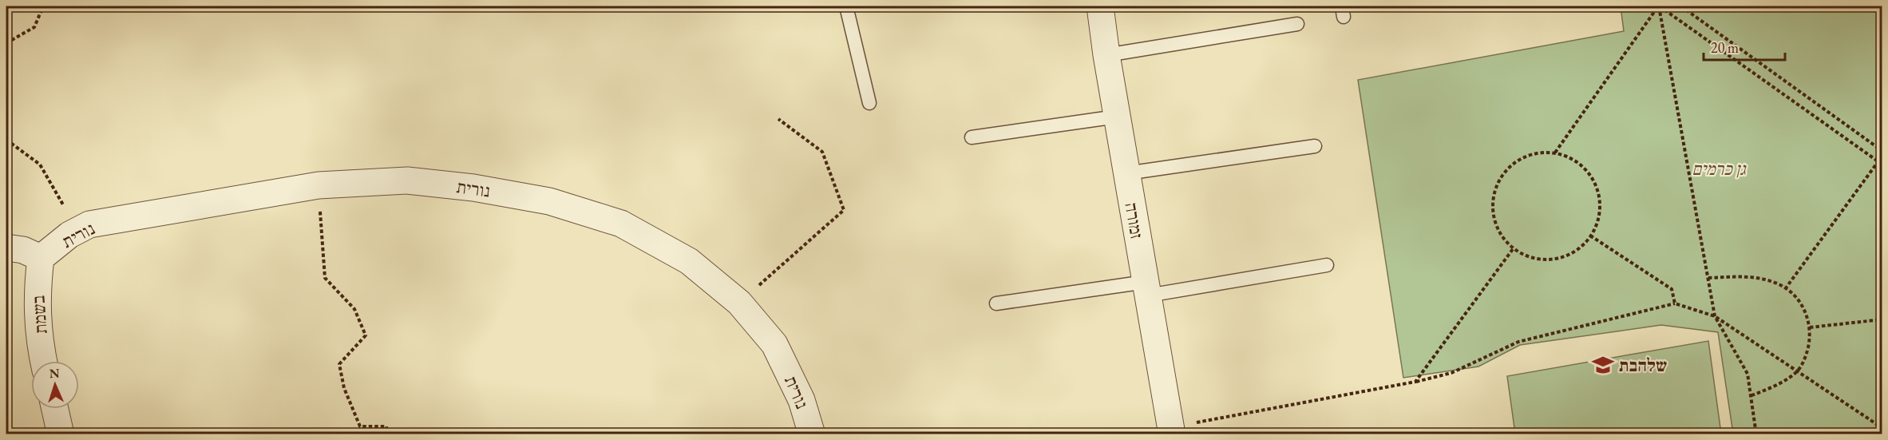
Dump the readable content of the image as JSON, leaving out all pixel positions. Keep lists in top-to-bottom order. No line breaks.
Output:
{"streets":{"street":["נורית","זמורה","בשמת"]},"crossings":[["נורית","בשמת"]],"parks":["גן כרמים"],"places":{"school or university":["שלהבת"]},"scale_bar":"20 m","north":"top"}
